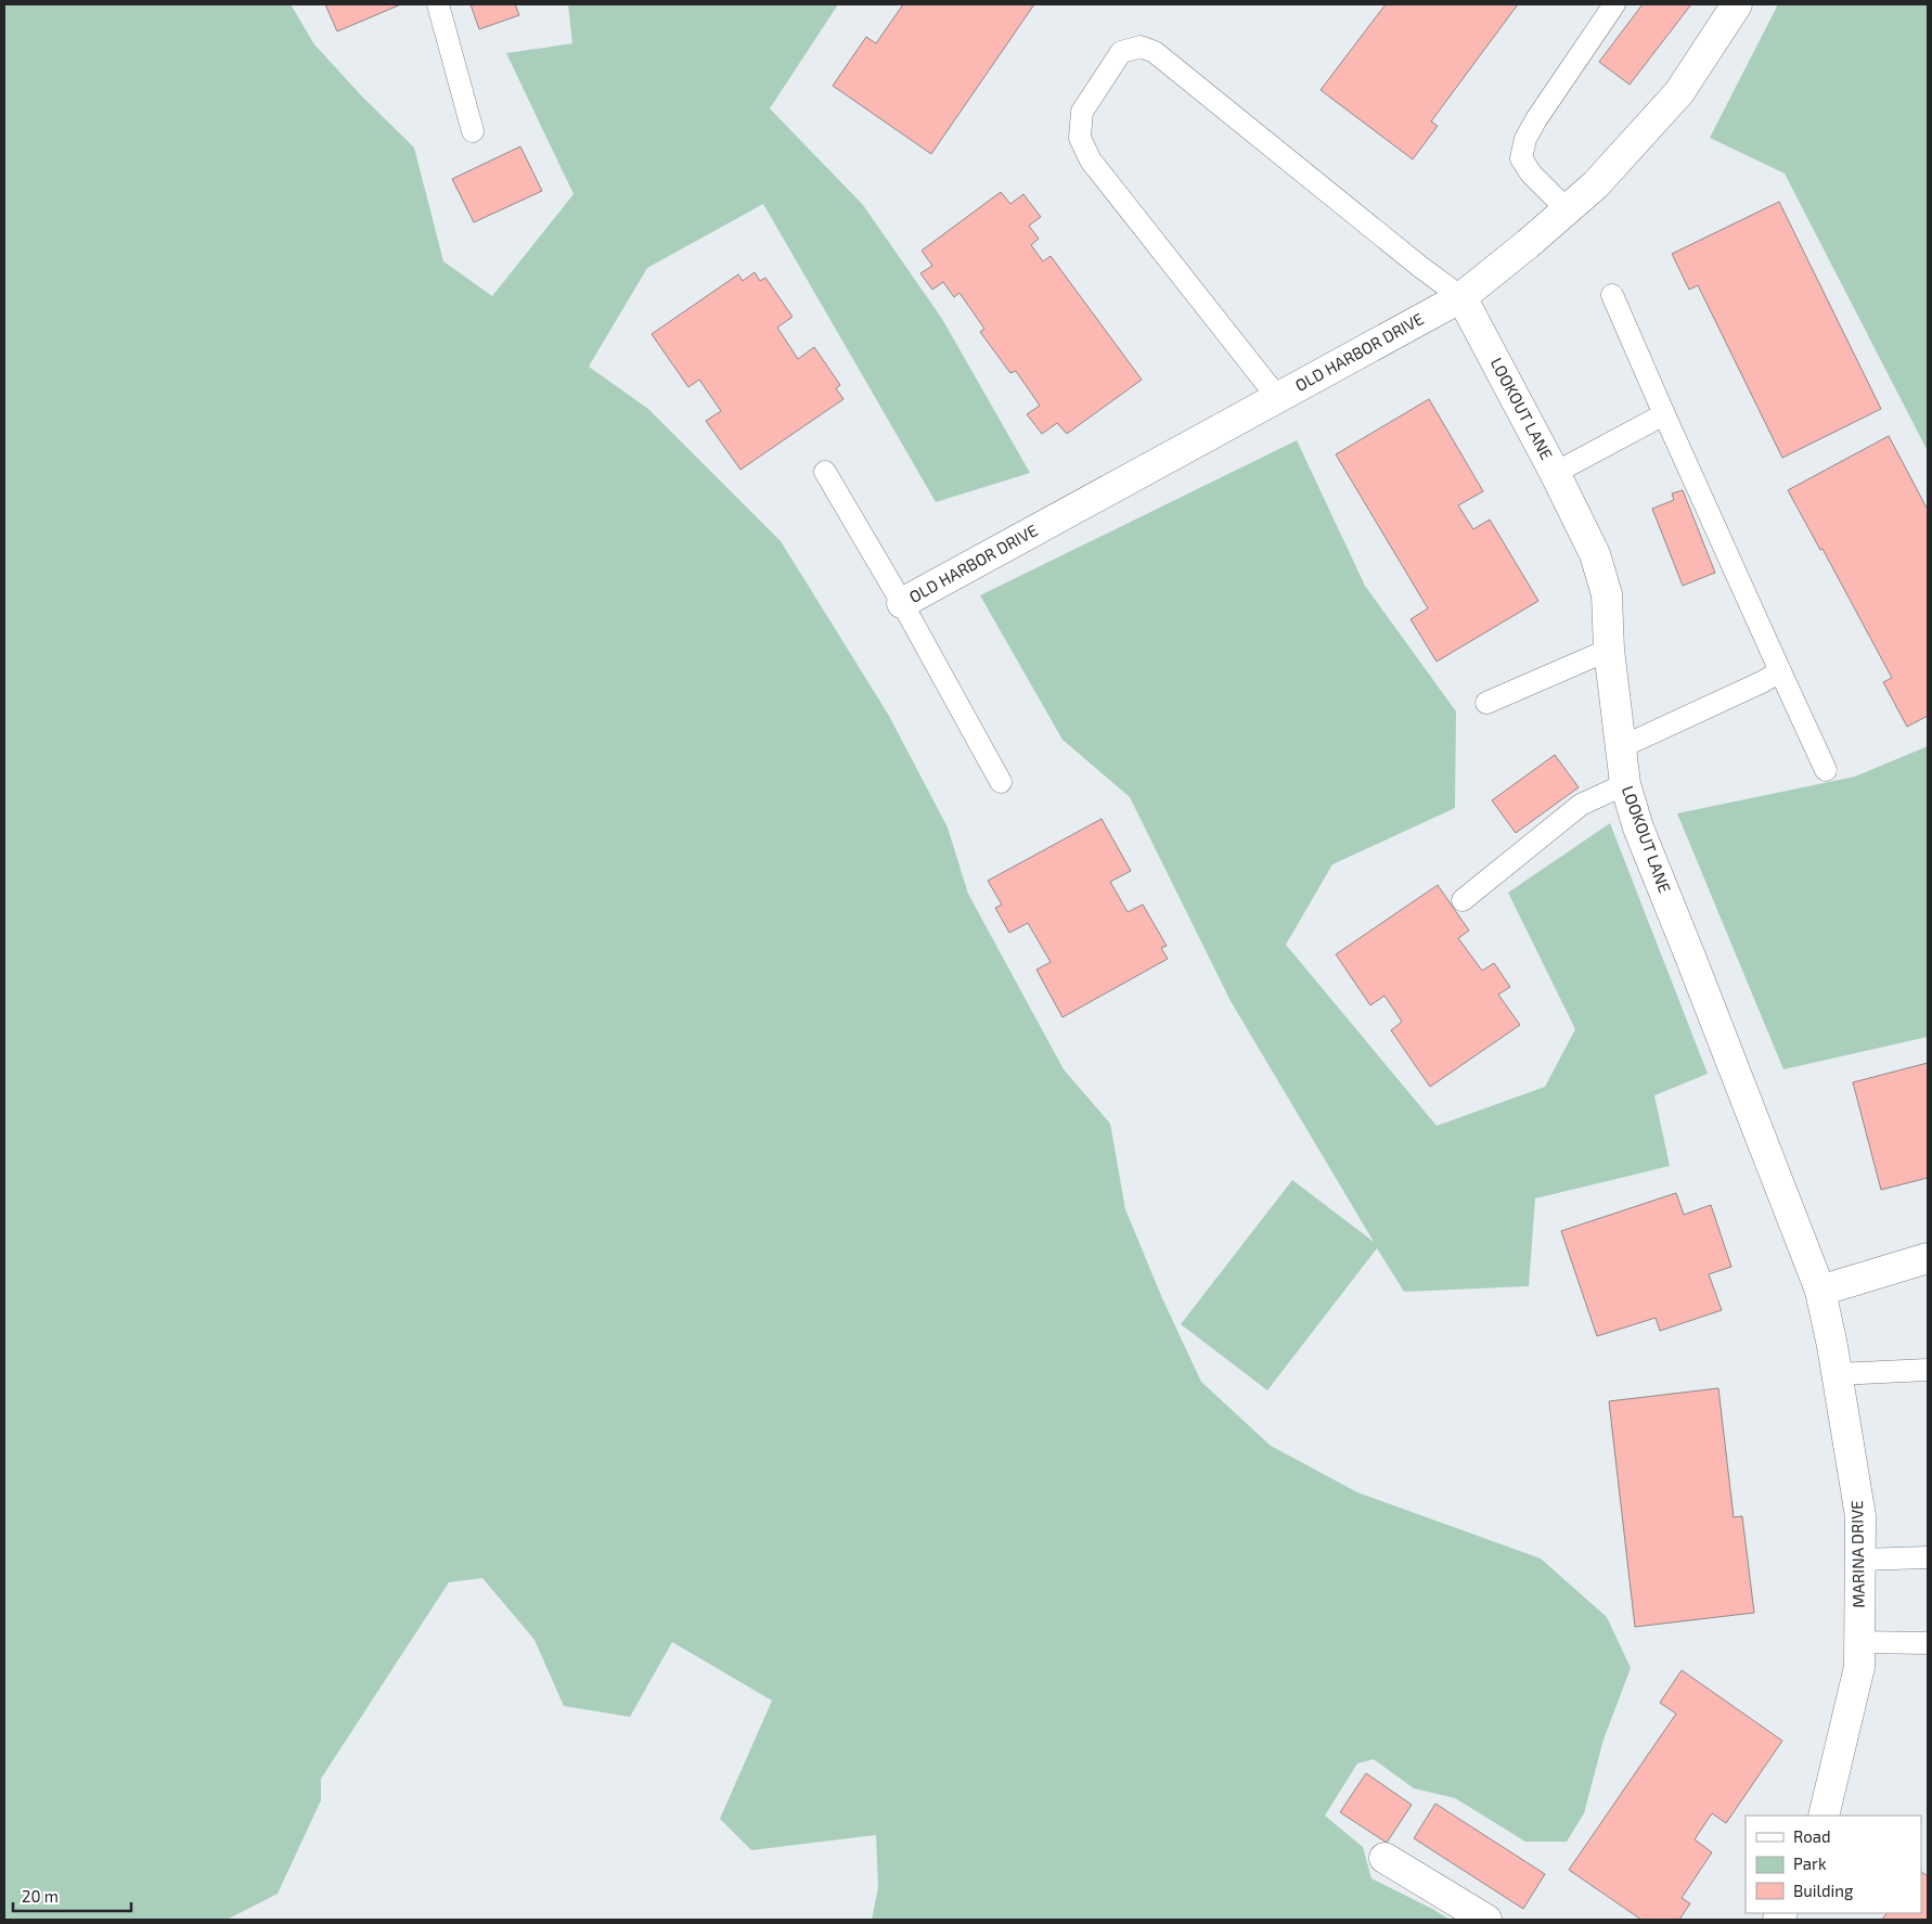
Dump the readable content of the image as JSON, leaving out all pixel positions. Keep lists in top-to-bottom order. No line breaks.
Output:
{"streets":{"street":["OLD HARBOR DRIVE","LOOKOUT LANE","MARINA DRIVE"]},"crossings":[["OLD HARBOR DRIVE","LOOKOUT LANE"],["LOOKOUT LANE","MARINA DRIVE"]],"legend":["Road","Park","Building"],"scale_bar":"20 m"}
